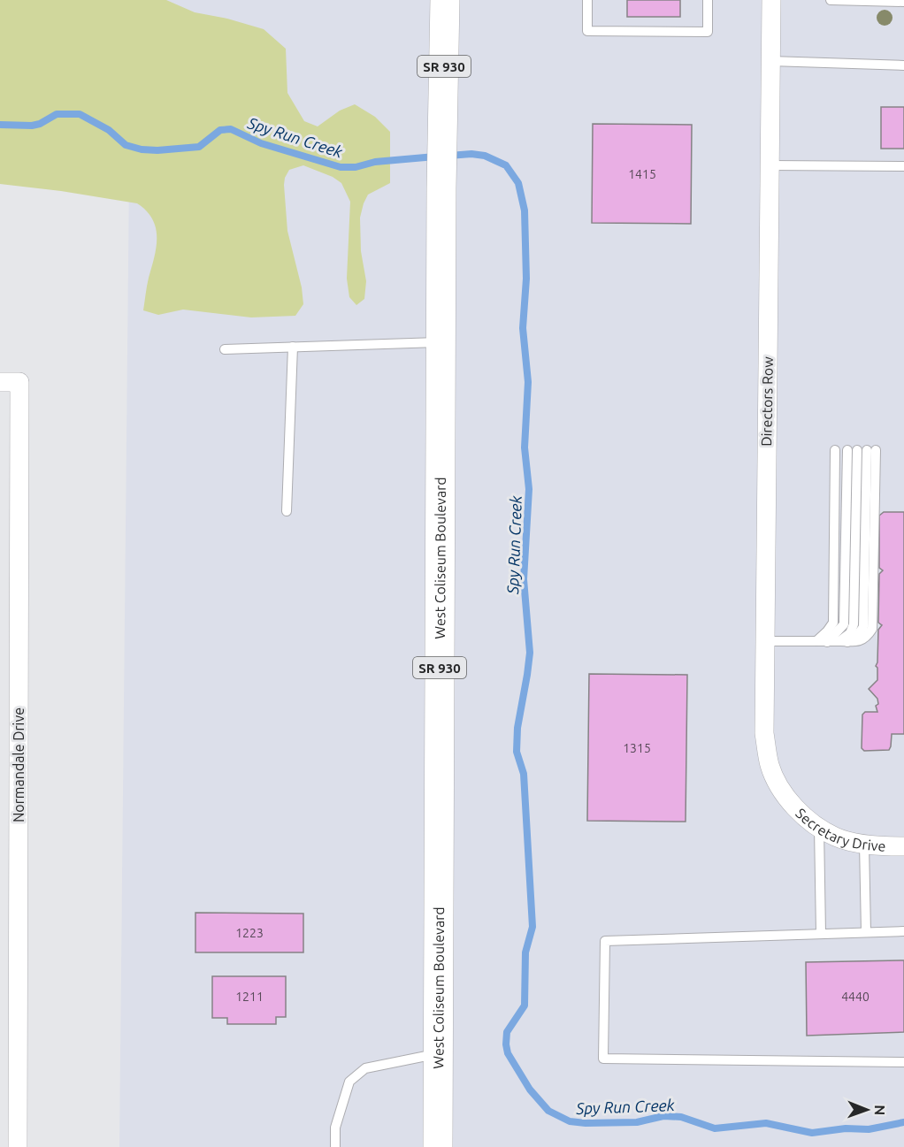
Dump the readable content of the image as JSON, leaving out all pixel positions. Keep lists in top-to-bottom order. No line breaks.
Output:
{"streets":{"highway":["SR 930","West Coliseum Boulevard"],"street":["Directors Row","Normandale Drive","Secretary Drive"]},"crossings":[["Directors Row","Secretary Drive"]],"water":["Spy Run Creek"],"house_numbers":["1415","1315","1223","1211","4440"],"north":"right"}
